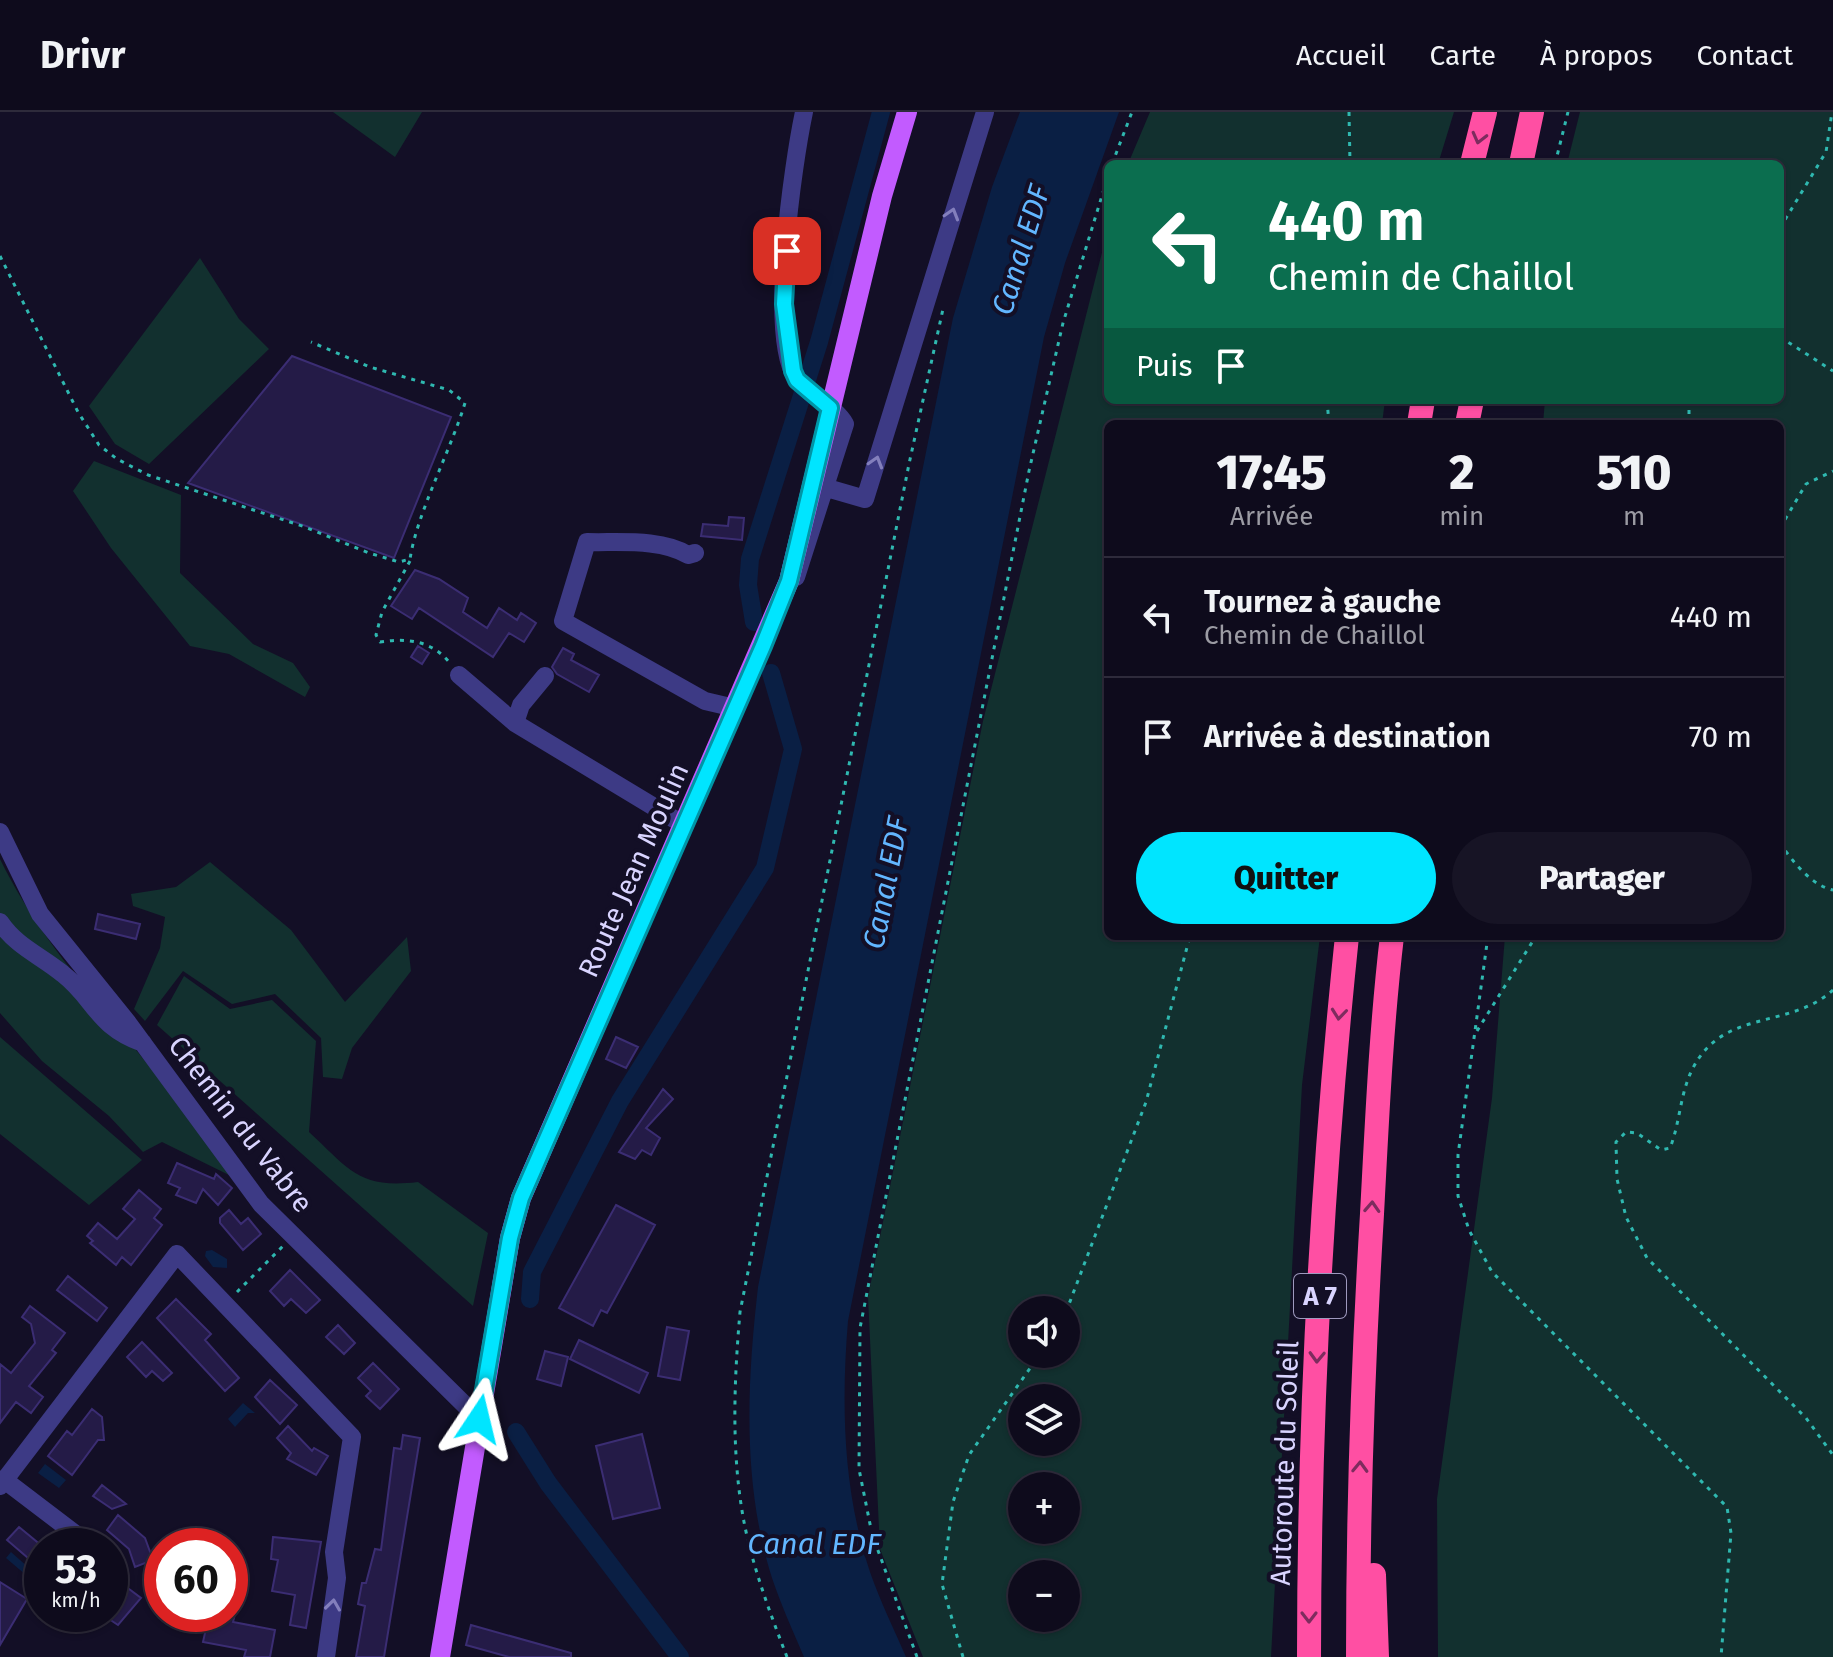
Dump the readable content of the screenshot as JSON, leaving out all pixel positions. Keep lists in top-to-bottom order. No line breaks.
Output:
{"streets":{"highway":["A 7","Autoroute du Soleil"],"main road":["Route Jean Moulin"],"street":["Chemin du Vabre"]},"crossings":[["Route Jean Moulin","Chemin du Vabre"]],"water":["Canal EDF"],"page":{"header":"Drivr","nav":["Accueil","Carte","À propos","Contact"],"turn":["440 m","Chemin de Chaillol"],"then":"Puis","eta":["17:45","Arrivée","2","min","510","m"],"list":[{"name":"Tournez à gauche","note":"Chemin de Chaillol","value":"440 m"},{"name":"Arrivée à destination","value":"70 m"}],"buttons":["Quitter","Partager"],"map_buttons":["+","−"],"speed":"53 km/h","limit":"60"}}
